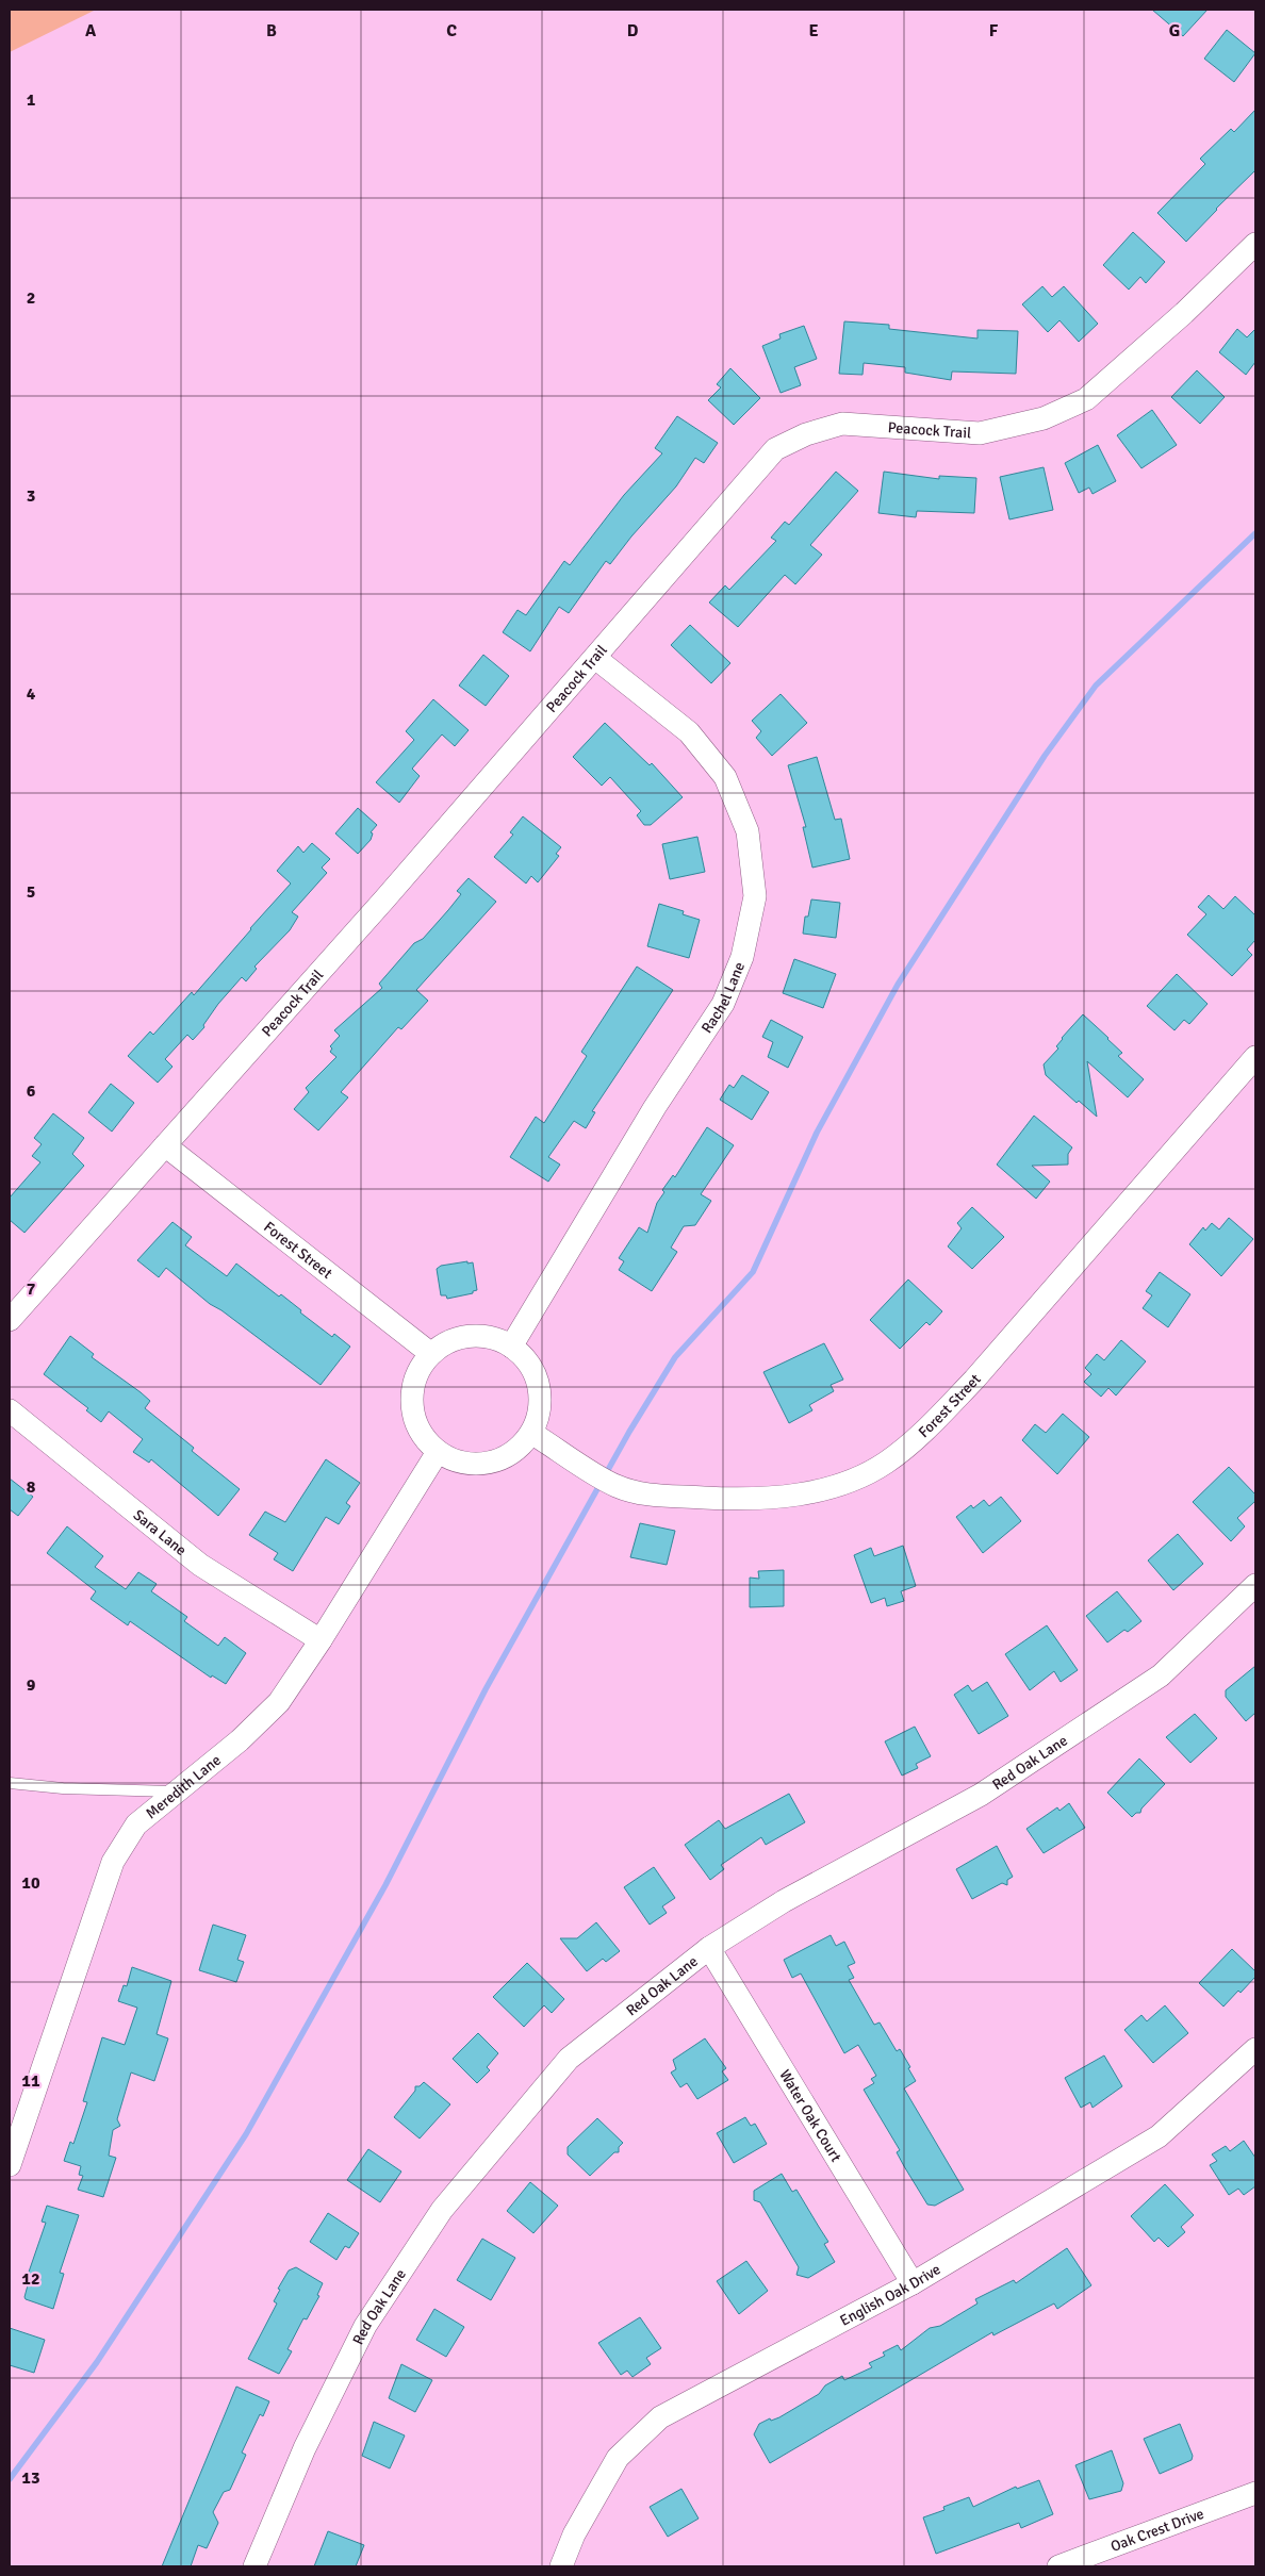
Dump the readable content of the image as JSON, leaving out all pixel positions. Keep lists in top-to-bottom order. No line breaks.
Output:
{"streets":{"street":["Peacock Trail","Rachel Lane","Forest Street","Sara Lane","Red Oak Lane","Meredith Lane","Water Oak Court","English Oak Drive","Oak Crest Drive"]},"crossings":[["Peacock Trail","Rachel Lane"],["Peacock Trail","Forest Street"],["Rachel Lane","Forest Street"],["Rachel Lane","Meredith Lane"],["Forest Street","Meredith Lane"],["Sara Lane","Meredith Lane"],["Red Oak Lane","Water Oak Court"],["Water Oak Court","English Oak Drive"]],"grid":{"columns":["A","B","C","D","E","F","G"],"rows":["1","2","3","4","5","6","7","8","9","10","11","12","13"]}}
